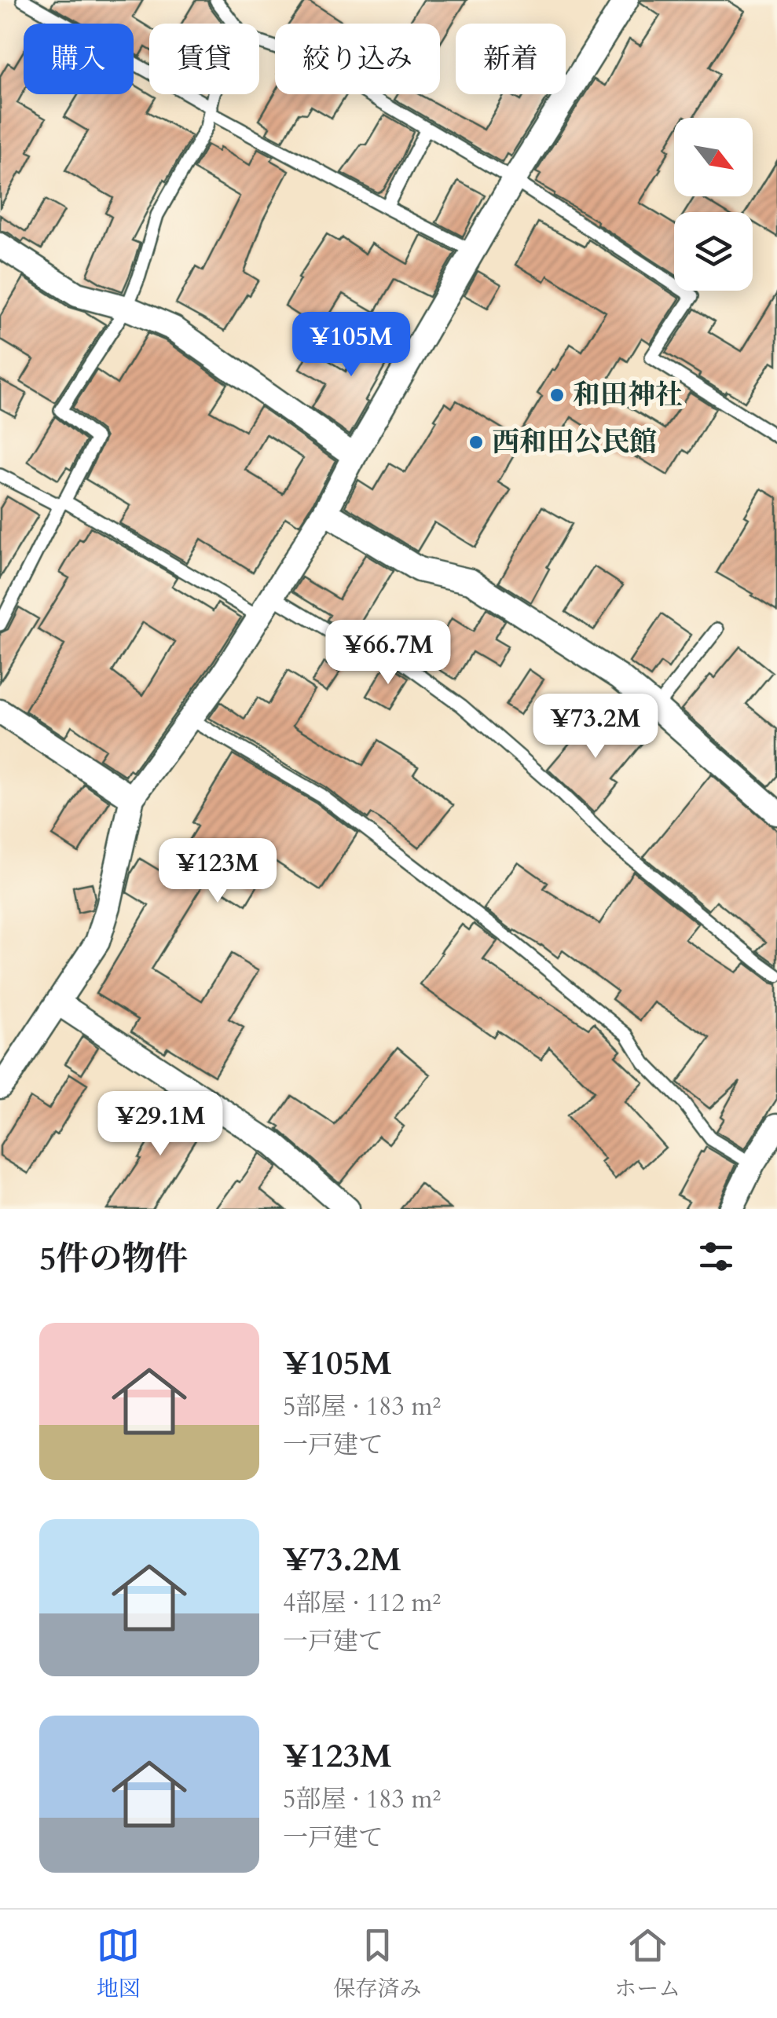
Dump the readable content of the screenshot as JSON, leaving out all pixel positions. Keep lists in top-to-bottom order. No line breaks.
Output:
{"places":["和田神社","西和田公民館"],"north":"bottom right","page":{"chip":["購入","賃貸","絞り込み","新着"],"price":["¥105M","¥66.7M","¥73.2M","¥123M","¥29.1M"],"heading":"5件の物件","list":[{"name":"¥105M","note":"5部屋 · 183 m² · 一戸建て"},{"name":"¥73.2M","note":"4部屋 · 112 m² · 一戸建て"},{"name":"¥123M","note":"5部屋 · 183 m² · 一戸建て"}],"tabs":["地図","保存済み","ホーム"]}}
